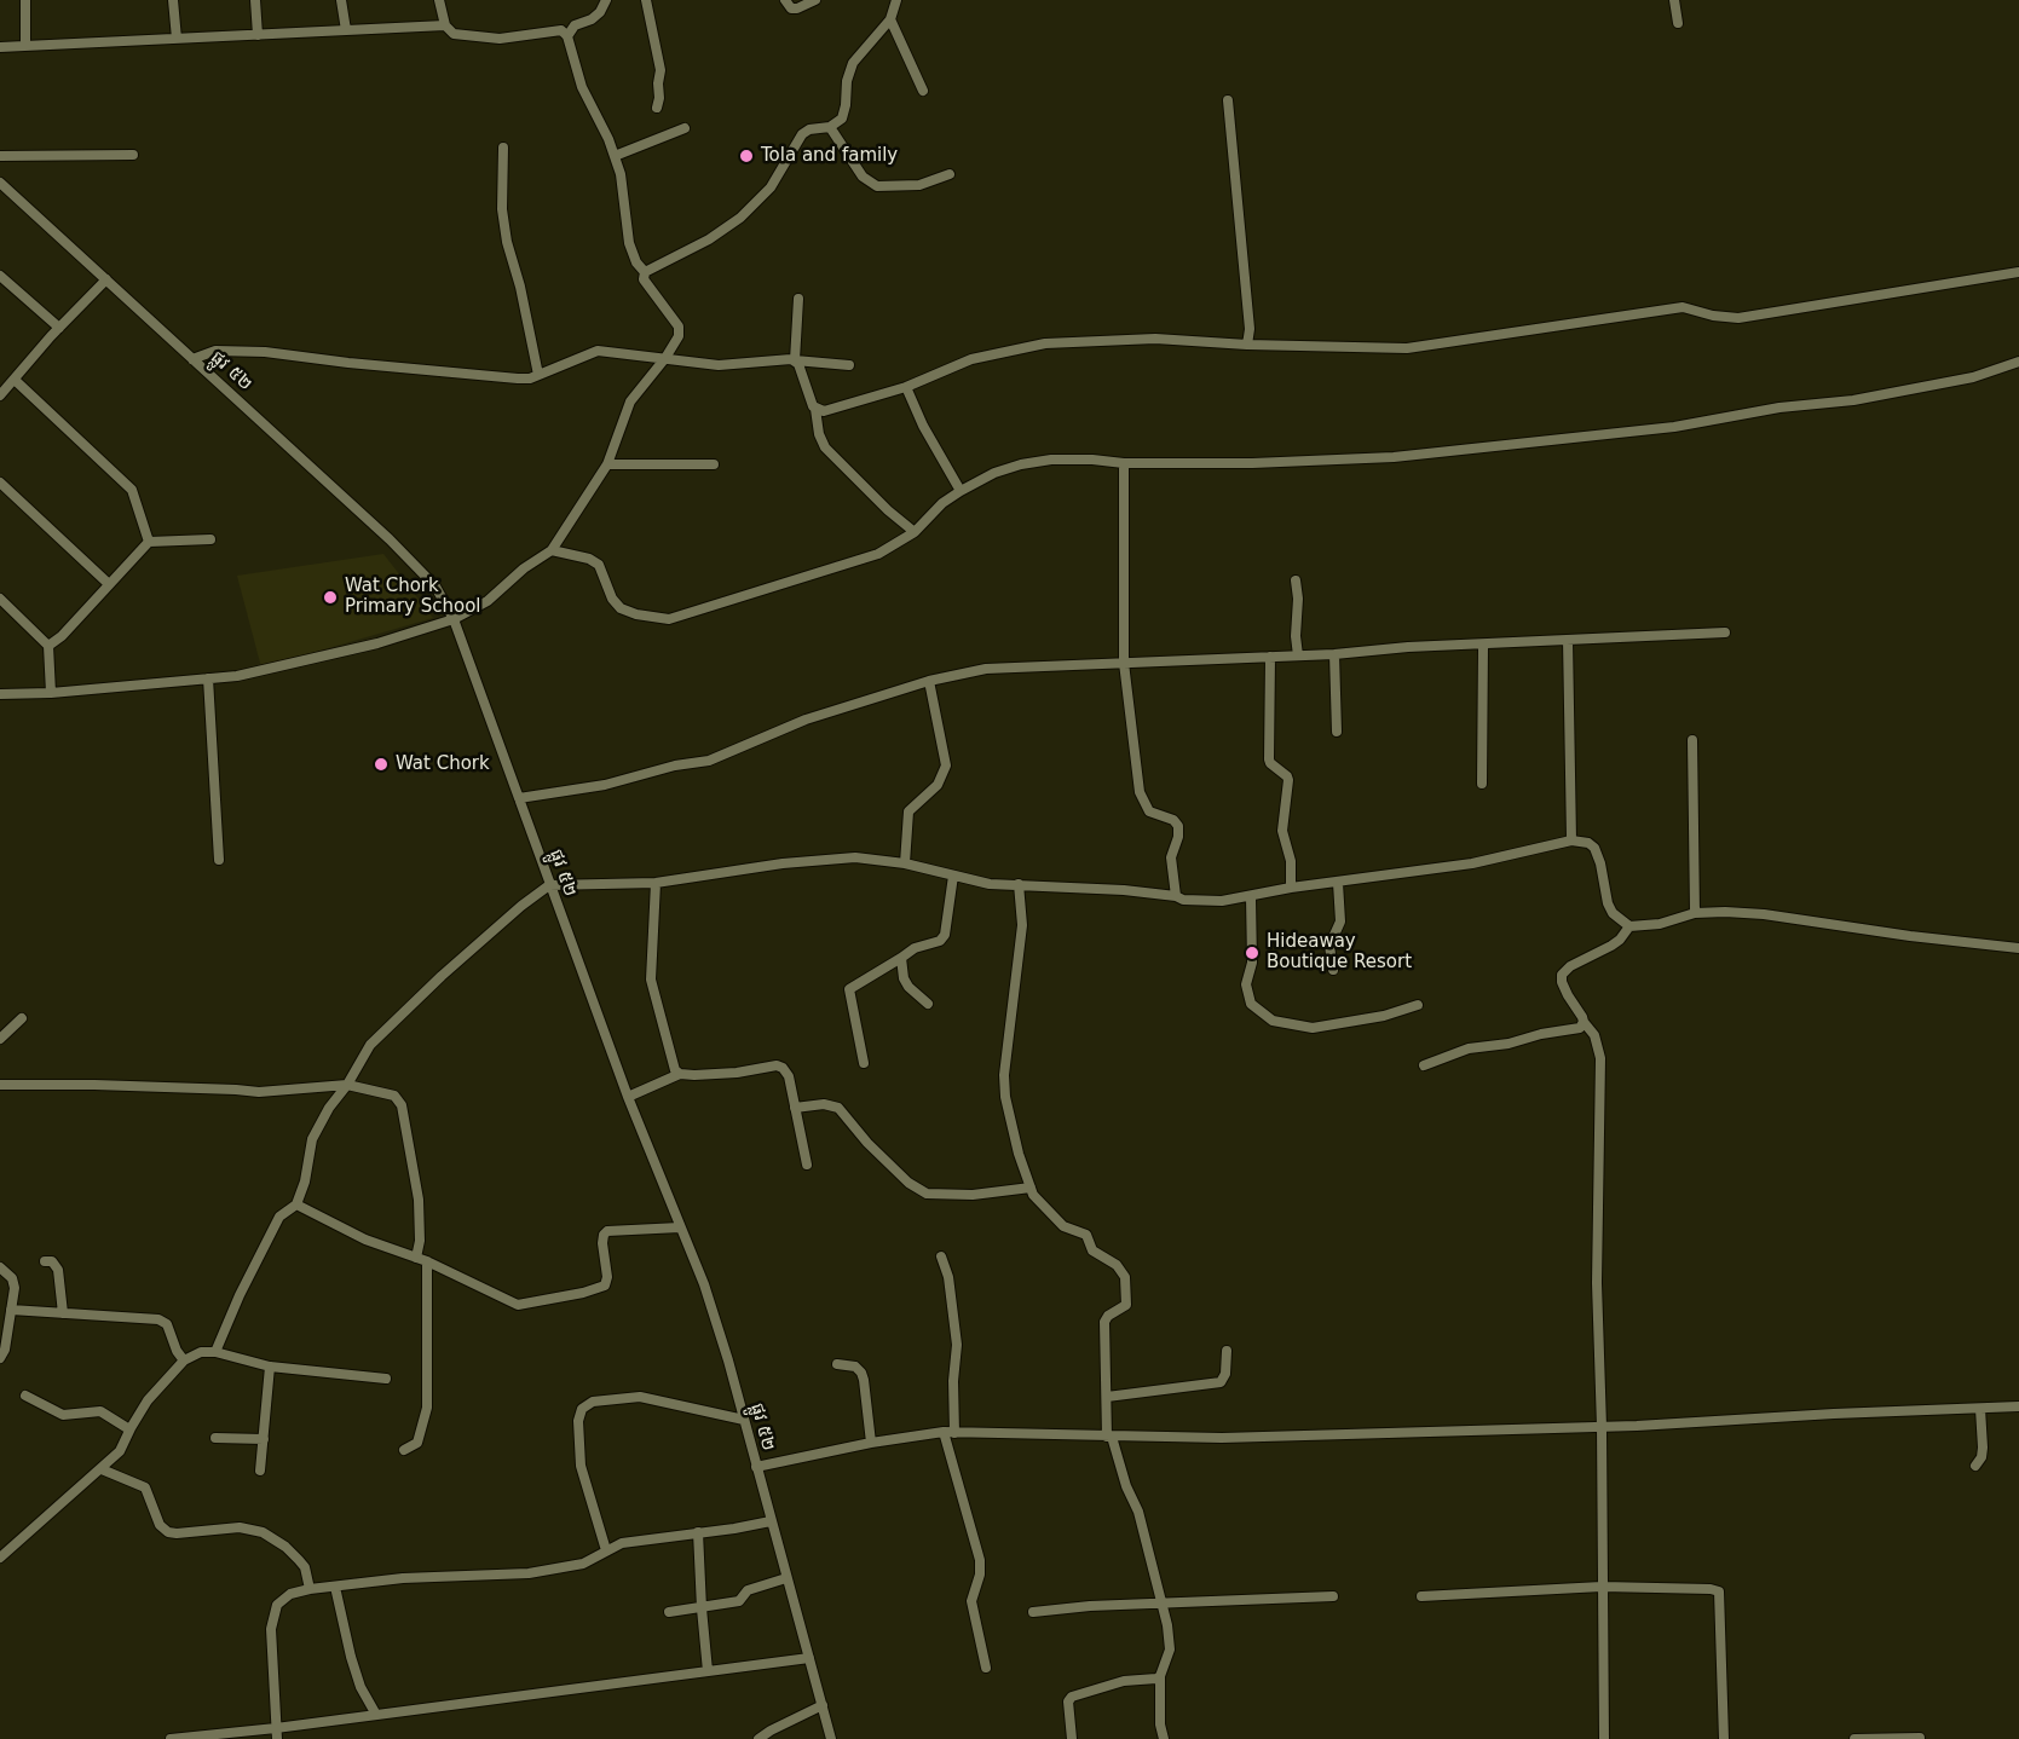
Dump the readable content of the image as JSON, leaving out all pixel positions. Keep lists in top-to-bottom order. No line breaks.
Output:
{"streets":{"street":["ផ្លូវ ៥២"]},"places":["Tola and family","Wat Chork Primary School","Wat Chork","Hideaway Boutique Resort"]}
